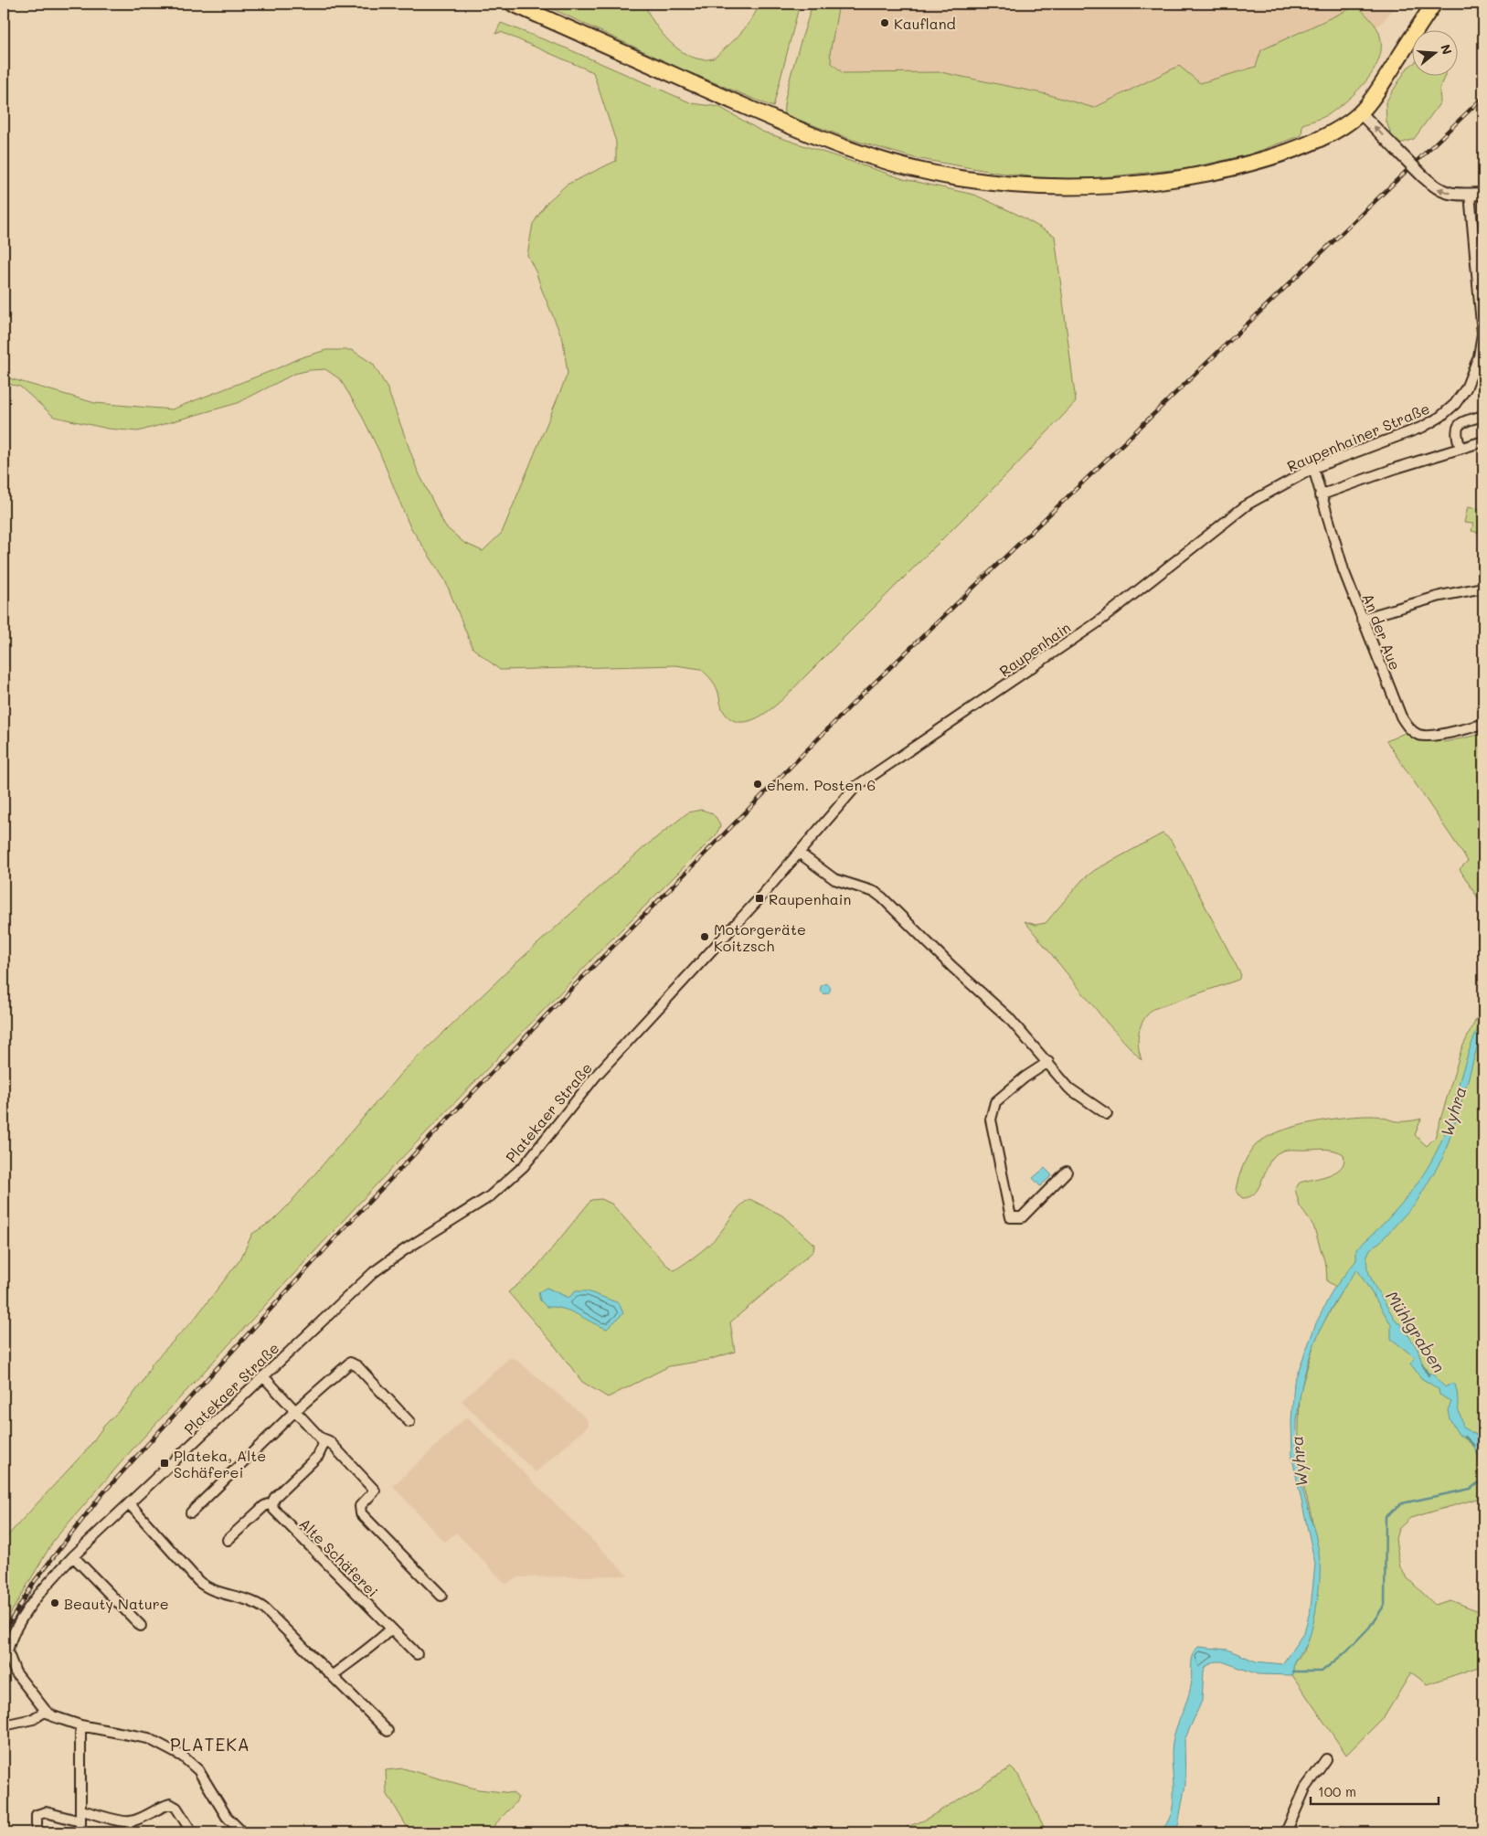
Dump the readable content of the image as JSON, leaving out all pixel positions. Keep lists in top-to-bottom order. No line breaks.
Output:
{"streets":{"street":["Raupenhainer Straße","An der Aue","Raupenhain","Platekaer Straße","Alte Schäferei"]},"crossings":[["Raupenhainer Straße","An der Aue"],["Raupenhainer Straße","Raupenhain"],["Raupenhain","Platekaer Straße"]],"districts":["PLATEKA"],"water":["Wyhra","Mühlgraben"],"places":{"other":["Kaufland","ehem. Posten 6","Motorgeräte Koitzsch","Beauty Nature"],"transit":["Raupenhain","Plateka, Alte Schäferei"]},"scale_bar":"100 m","north":"right"}
